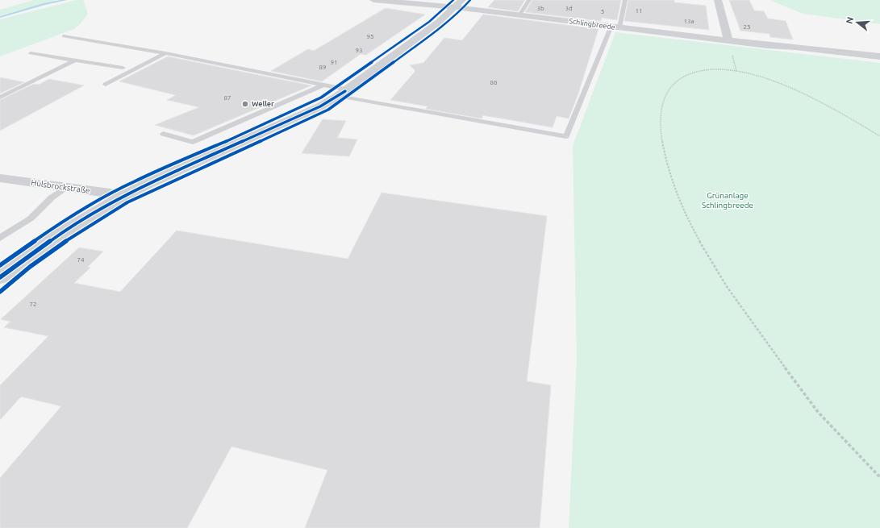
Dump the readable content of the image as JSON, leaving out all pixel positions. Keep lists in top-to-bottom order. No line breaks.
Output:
{"streets":{"street":["Schlingbreede","Hülsbrockstraße"]},"parks":["Grünanlage Schlingbreede"],"places":["Weller"],"house_numbers":["3b","3d","11","5","13a","25","95","93","91","89","86","87","74","72"],"north":"left"}
